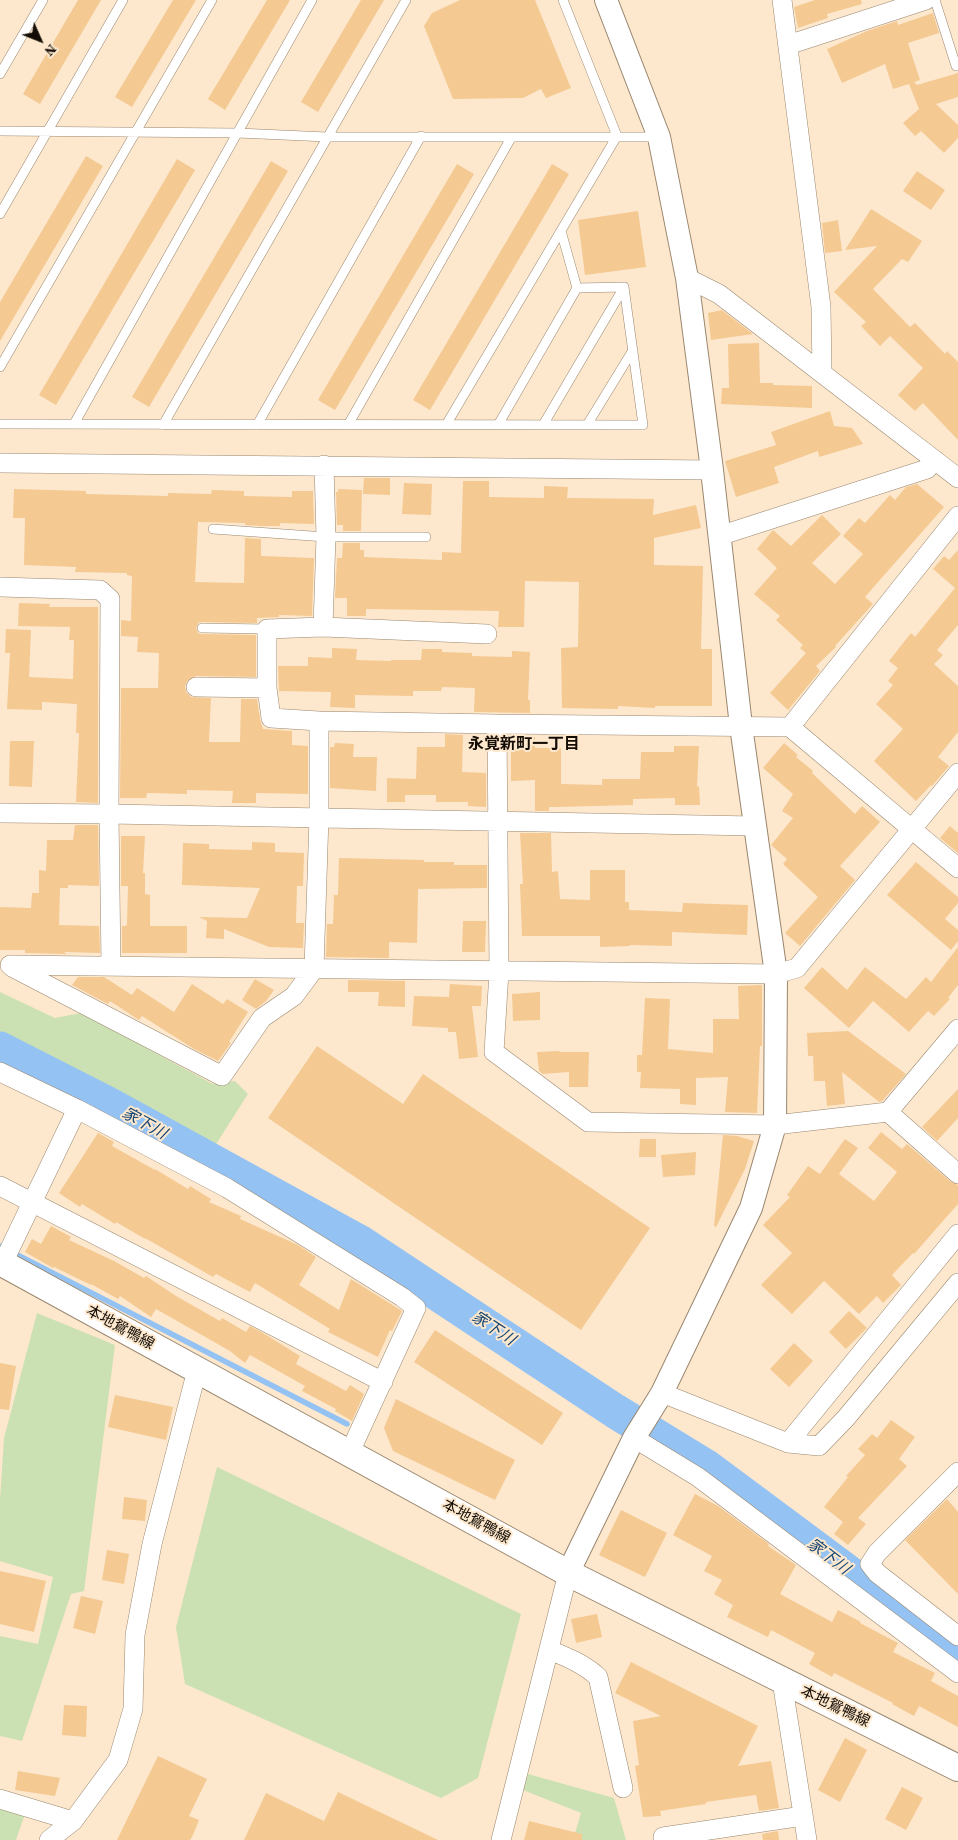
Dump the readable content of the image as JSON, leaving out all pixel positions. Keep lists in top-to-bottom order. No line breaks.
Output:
{"streets":{"main road":["本地鴛鴨線"]},"districts":["永覚新町一丁目"],"water":["家下川"],"north":"bottom right"}
